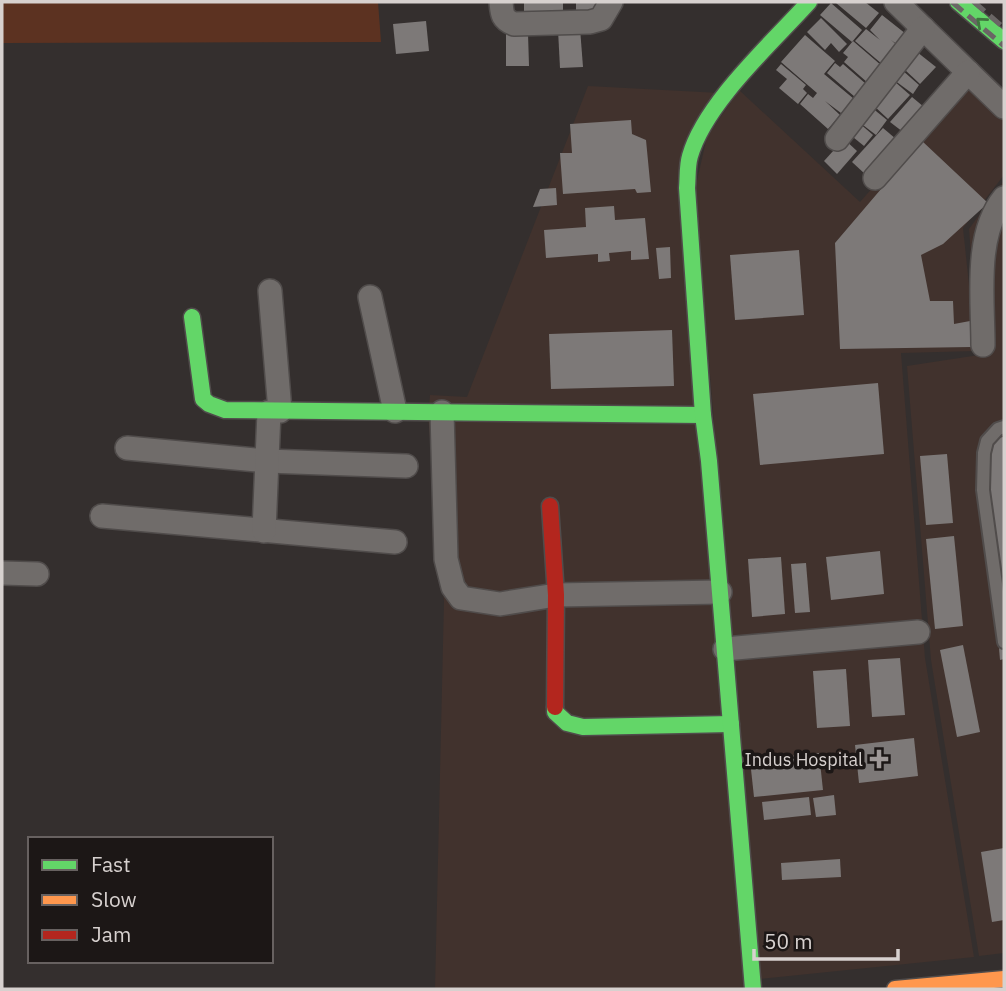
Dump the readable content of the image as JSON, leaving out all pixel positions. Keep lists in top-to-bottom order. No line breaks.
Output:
{"places":{"health":["Indus Hospital"]},"legend":["Fast","Slow","Jam"],"scale_bar":"50 m"}
